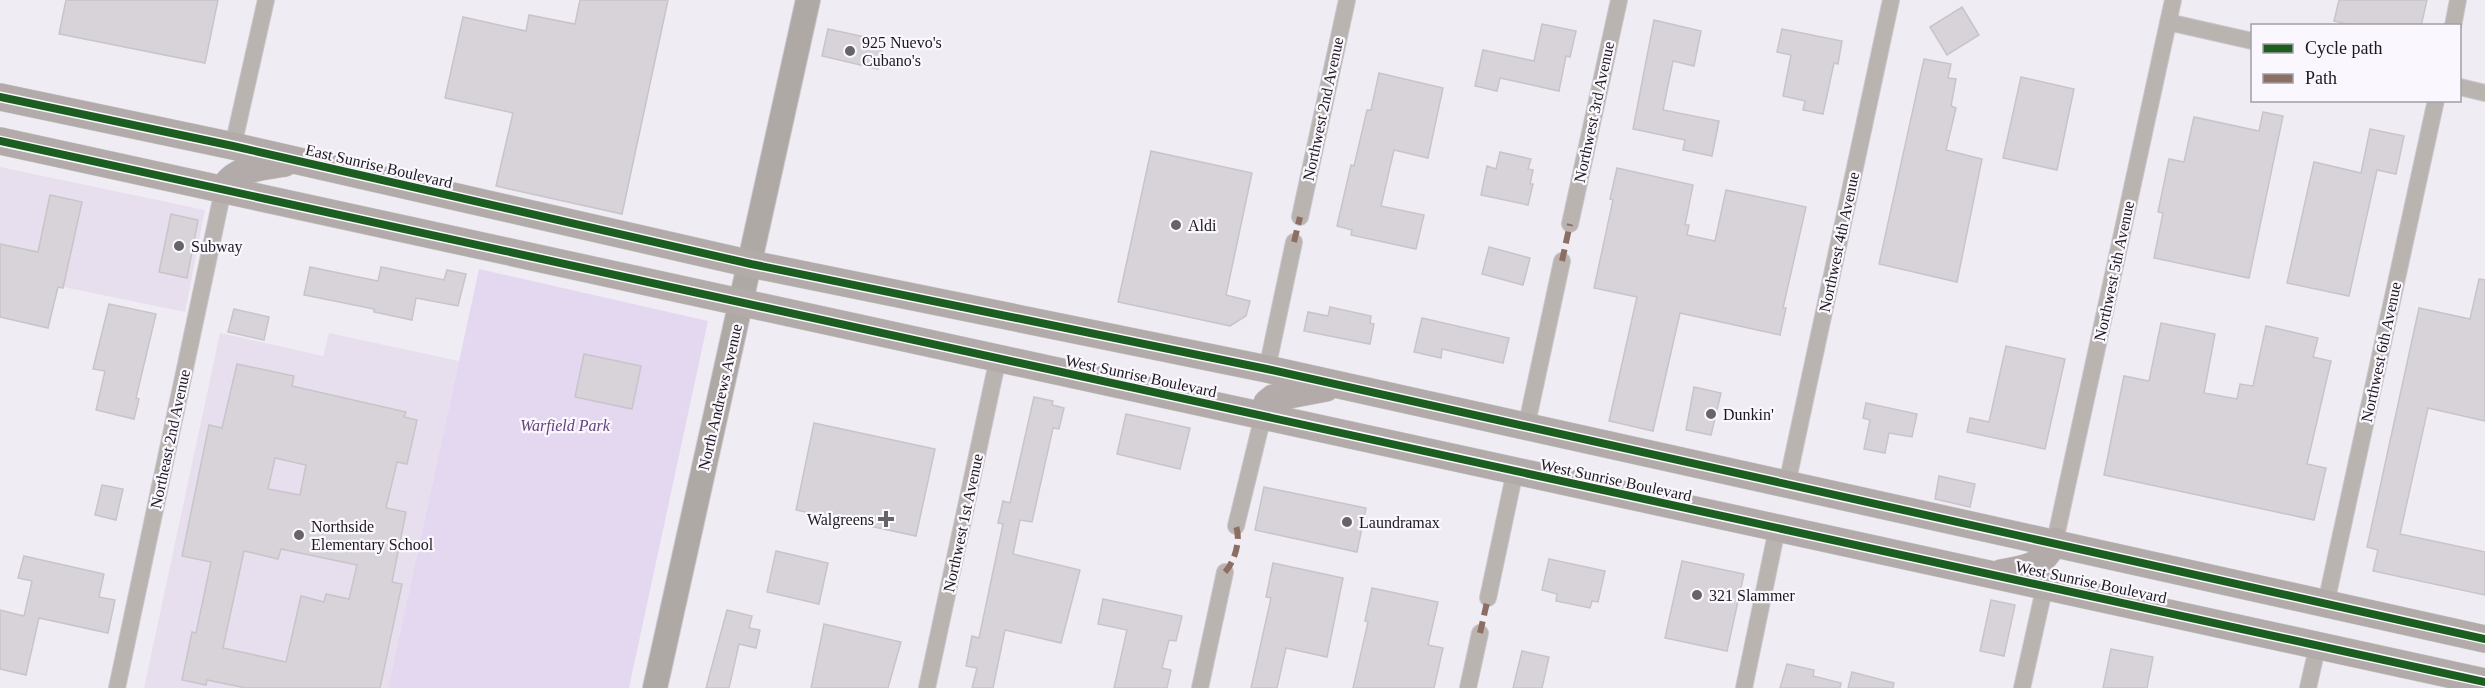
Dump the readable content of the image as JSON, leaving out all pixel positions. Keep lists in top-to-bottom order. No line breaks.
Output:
{"streets":{"main road":["East Sunrise Boulevard","West Sunrise Boulevard","North Andrews Avenue"],"street":["Northwest 2nd Avenue","Northwest 3rd Avenue","Northwest 4th Avenue","Northwest 5th Avenue","Northwest 6th Avenue","Northeast 2nd Avenue","Northwest 1st Avenue"]},"crossings":[["East Sunrise Boulevard","West Sunrise Boulevard"],["East Sunrise Boulevard","North Andrews Avenue"],["Northwest 4th Avenue","West Sunrise Boulevard"],["Northwest 5th Avenue","West Sunrise Boulevard"],["Northwest 6th Avenue","West Sunrise Boulevard"],["West Sunrise Boulevard","North Andrews Avenue"],["West Sunrise Boulevard","Northwest 1st Avenue"]],"parks":["Warfield Park"],"places":{"other":["925 Nuevo's Cubano's","Aldi","Subway","Dunkin'","Laundramax","Northside Elementary School","321 Slammer"],"health":["Walgreens"]},"legend":["Cycle path","Path"]}
